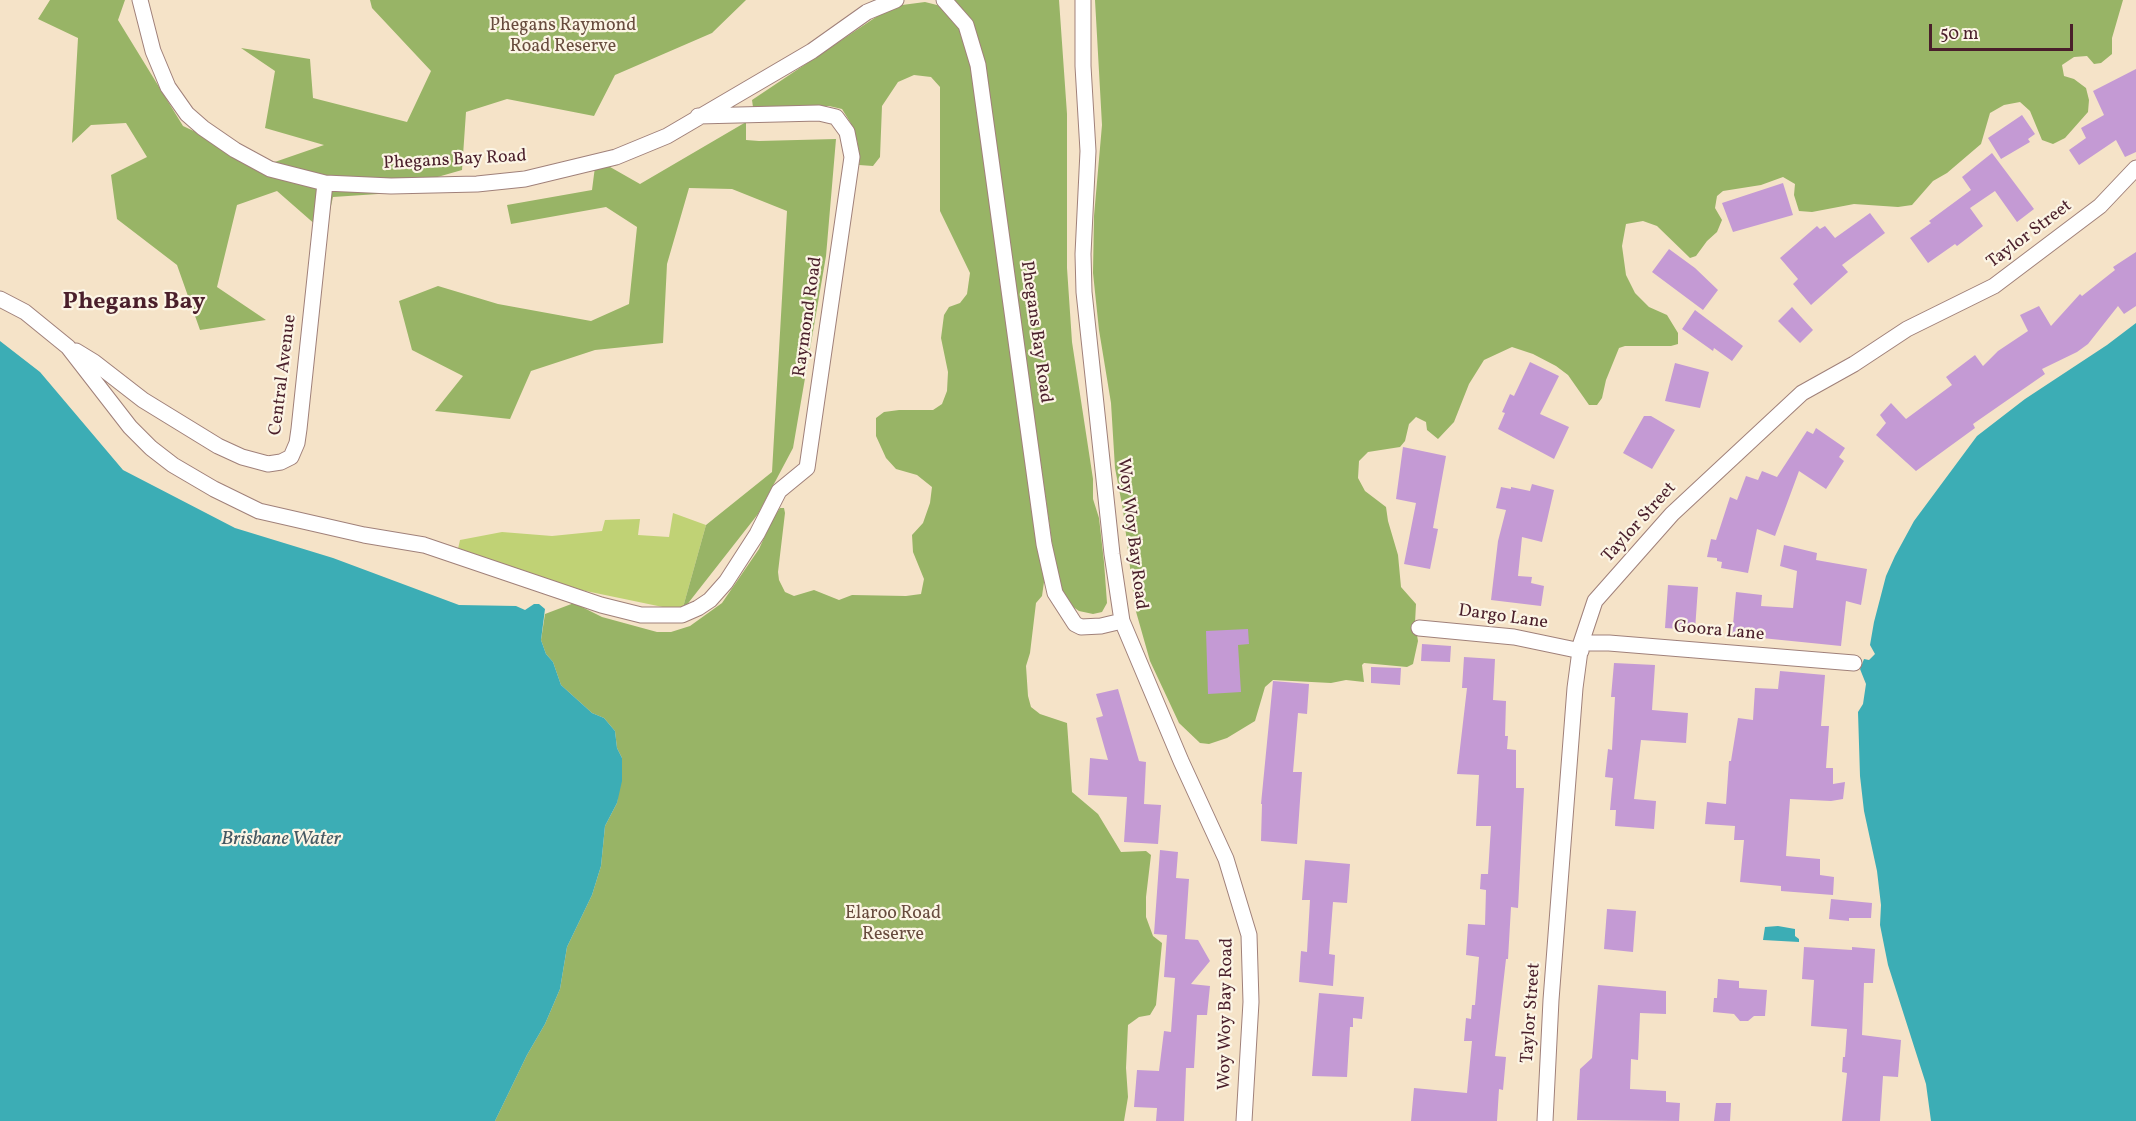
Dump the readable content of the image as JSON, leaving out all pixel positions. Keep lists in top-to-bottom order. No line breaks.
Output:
{"streets":{"street":["Phegans Bay Road","Taylor Street","Raymond Road","Central Avenue","Woy Woy Bay Road","Dargo Lane","Goora Lane"]},"crossings":[["Phegans Bay Road","Raymond Road"],["Phegans Bay Road","Central Avenue"],["Phegans Bay Road","Woy Woy Bay Road"],["Taylor Street","Dargo Lane"],["Taylor Street","Goora Lane"],["Raymond Road","Central Avenue"],["Dargo Lane","Goora Lane"]],"districts":["Phegans Bay"],"water":["Brisbane Water"],"parks":["Phegans Raymond Road Reserve","Elaroo Road Reserve"],"scale_bar":"50 m"}
